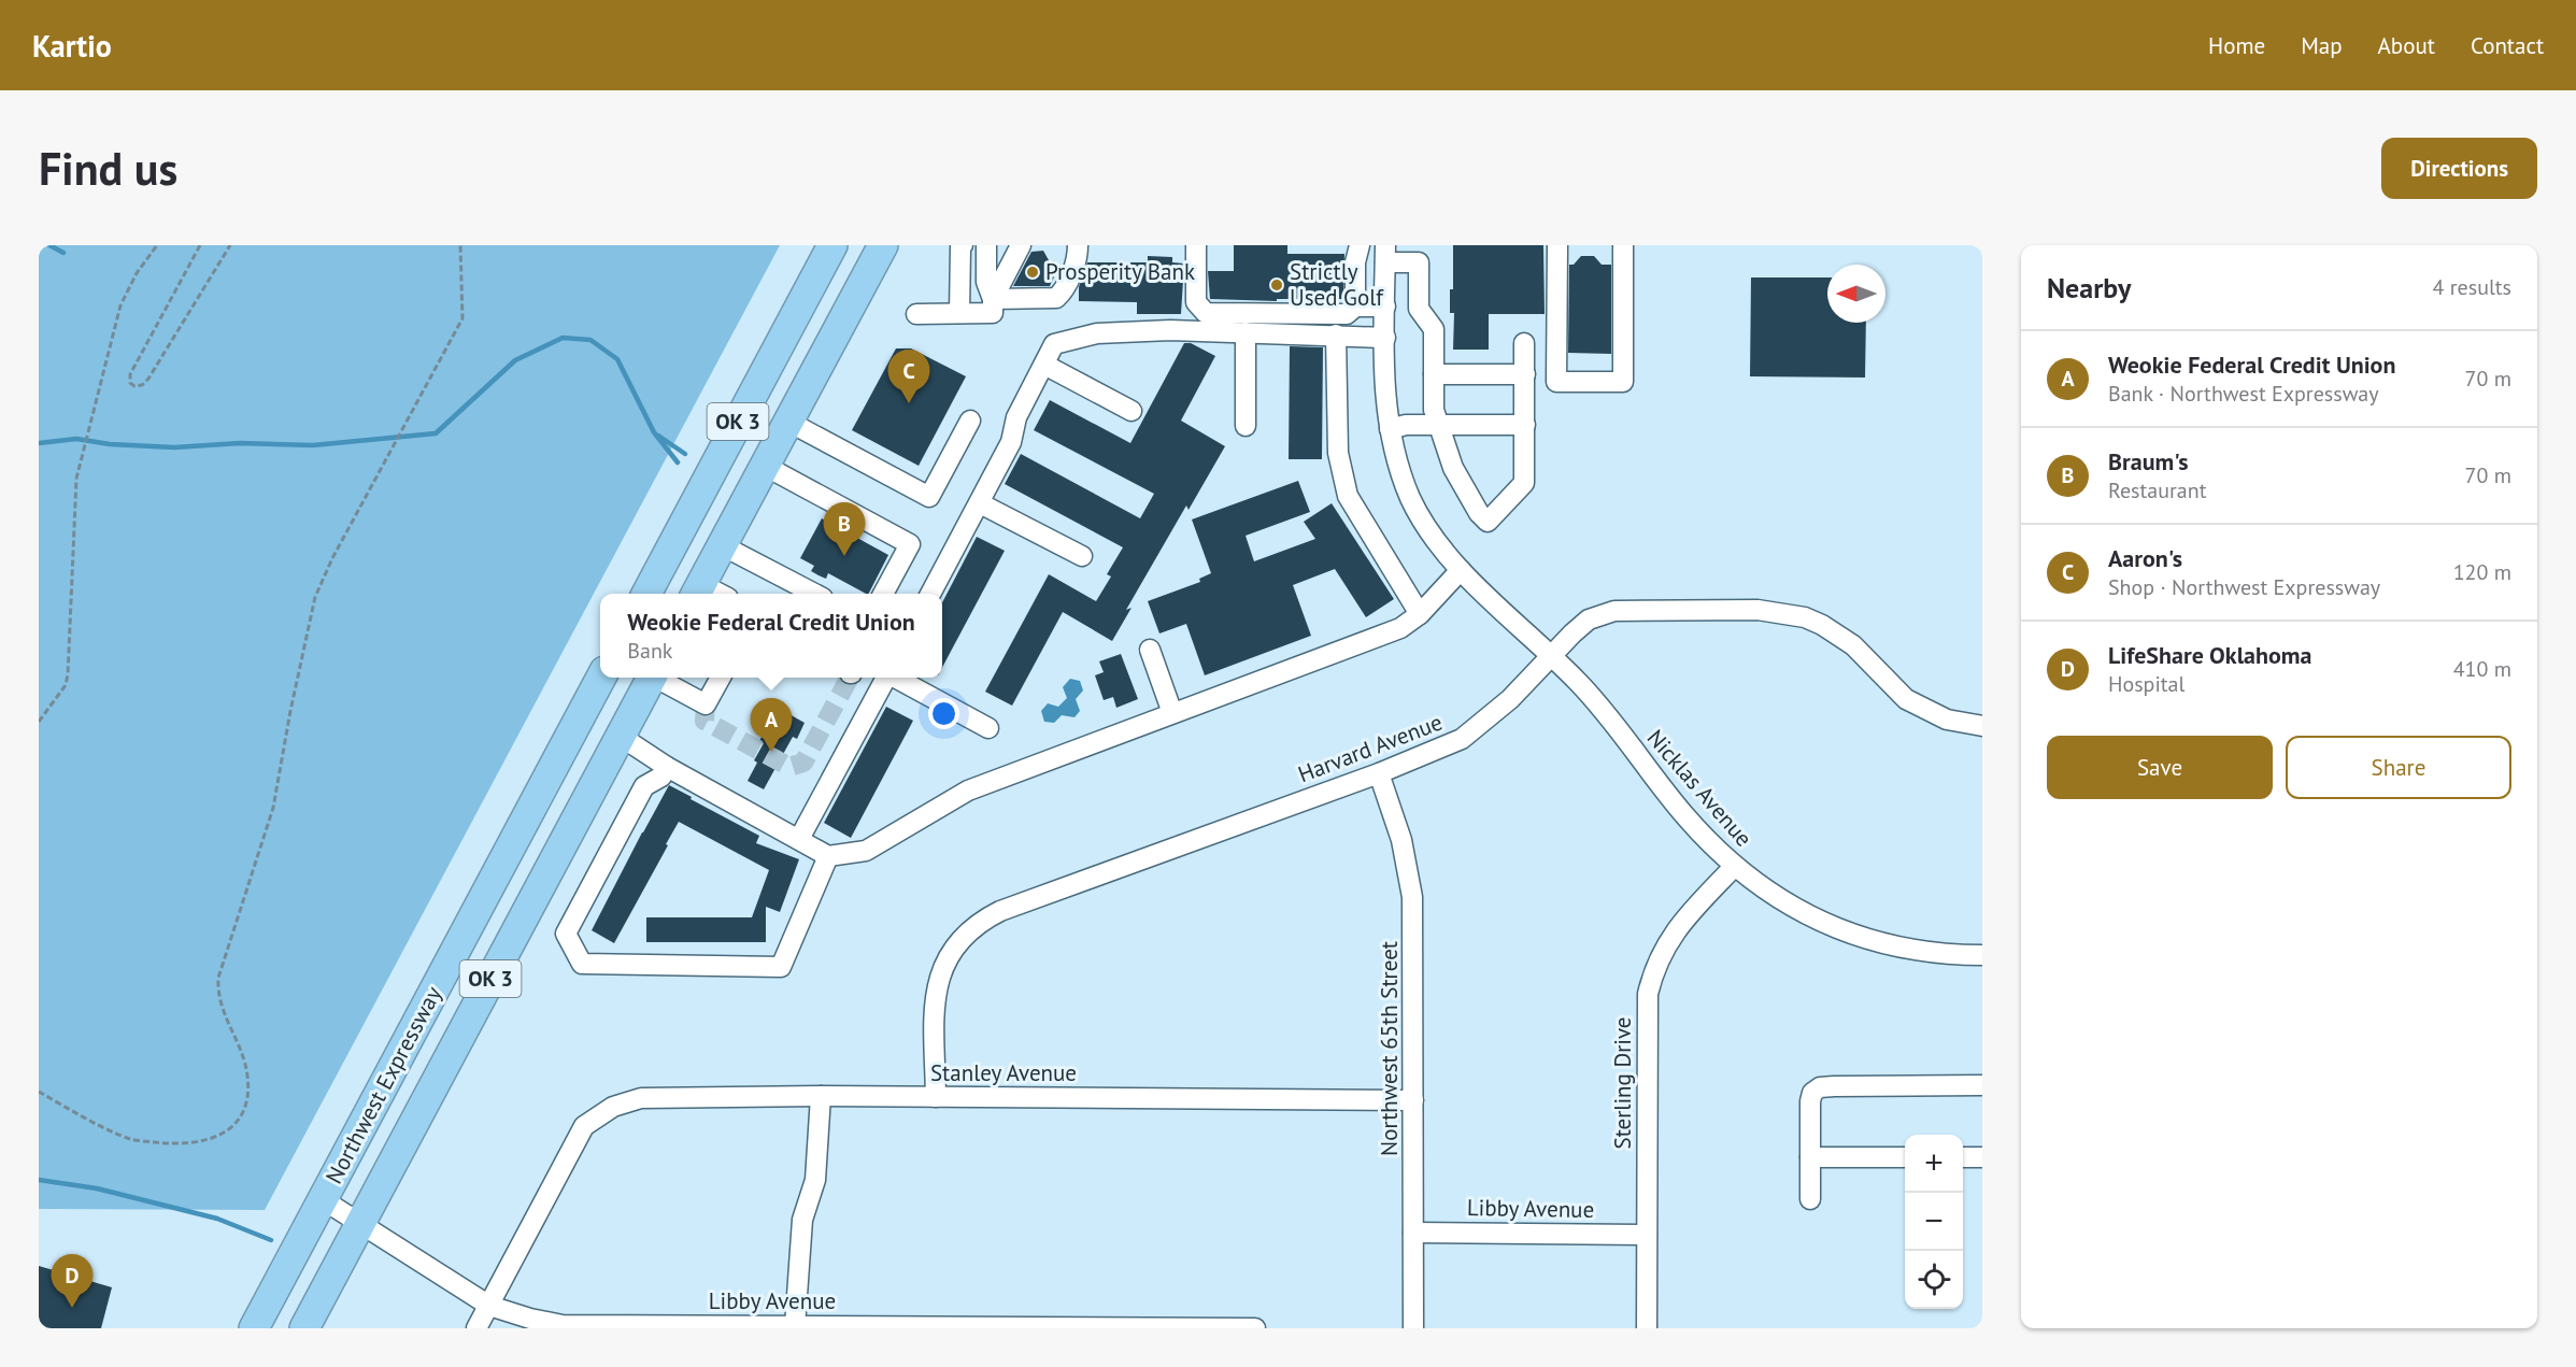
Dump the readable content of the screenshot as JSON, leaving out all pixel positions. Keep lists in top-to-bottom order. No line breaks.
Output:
{"streets":{"highway":["OK 3","Northwest Expressway"],"street":["Harvard Avenue","Nicklas Avenue","Northwest 65th Street","Stanley Avenue","Sterling Drive","Libby Avenue"]},"crossings":[["Harvard Avenue","Nicklas Avenue"],["Harvard Avenue","Northwest 65th Street"],["Harvard Avenue","Stanley Avenue"],["Nicklas Avenue","Sterling Drive"],["Northwest 65th Street","Stanley Avenue"],["Northwest 65th Street","Libby Avenue"],["Stanley Avenue","Libby Avenue"],["Sterling Drive","Libby Avenue"],["Northwest Expressway","Libby Avenue"]],"places":["Prosperity Bank","Strictly Used Golf"],"north":"left","page":{"header":"Kartio","nav":["Home","Map","About","Contact"],"buttons":["Directions",["Save","Share"]],"title":"Find us","heading":["Nearby","4 results"],"list":[{"mark":"A","name":"Weokie Federal Credit Union","note":"Bank · Northwest Expressway","value":"70 m"},{"mark":"B","name":"Braum's","note":"Restaurant","value":"70 m"},{"mark":"C","name":"Aaron's","note":"Shop · Northwest Expressway","value":"120 m"},{"mark":"D","name":"LifeShare Oklahoma","note":"Hospital","value":"410 m"}],"pins":["C","B","A","D"],"popup":["Weokie Federal Credit Union","Bank"],"map_buttons":["+","−"]}}
